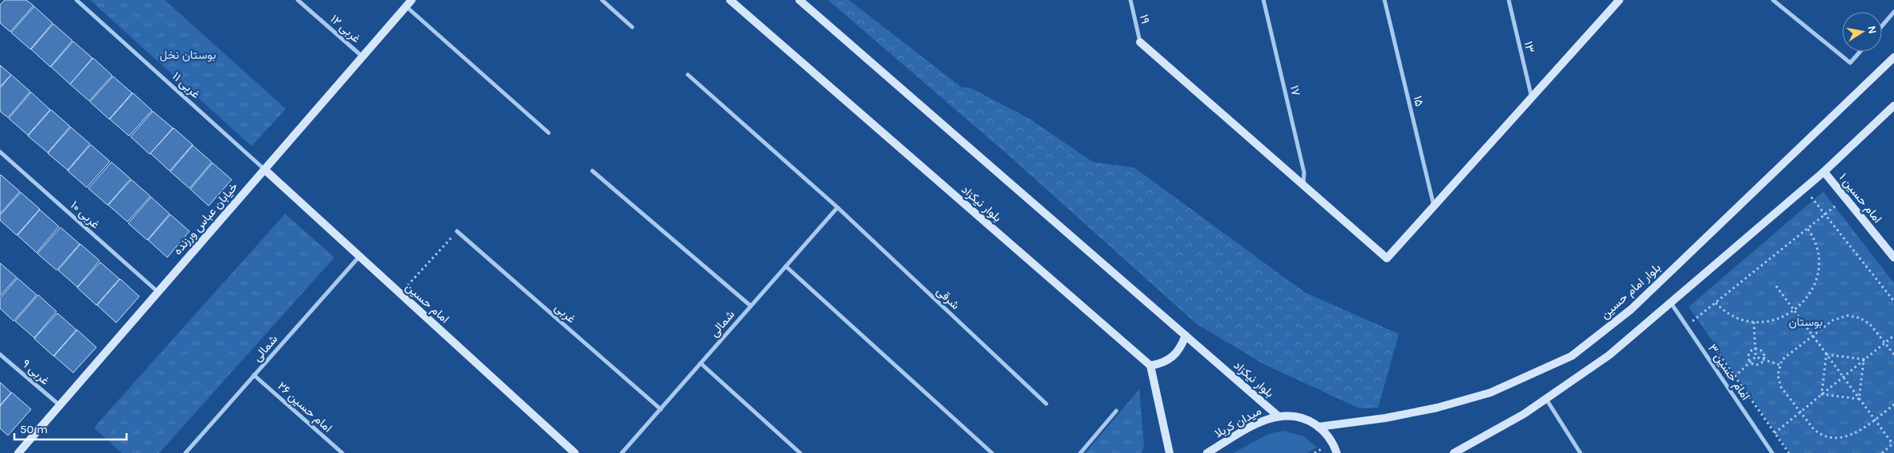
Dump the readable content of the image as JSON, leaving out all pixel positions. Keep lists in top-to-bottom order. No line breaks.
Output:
{"streets":{"main road":["امام حسین ۱","بلوار نیکزاد","خیابان عباس ورزنده","بلوار امام حسین","امام حسین","میدان کربلا"],"street":["۱۹","غربی ۱۲","۱۳","غربی ۱۱","۱۷","۱۵","غربی ۱۰","شرقی","غربی","شمالی","غربی ۹","امام حسین ۳","امام حسین ۲۶"]},"crossings":[["غربی ۱۲","خیابان عباس ورزنده"],["غربی ۱۱","خیابان عباس ورزنده"],["غربی ۱۱","امام حسین"],["بلوار نیکزاد","میدان کربلا"],["غربی ۱۰","خیابان عباس ورزنده"],["خیابان عباس ورزنده","امام حسین"],["خیابان عباس ورزنده","غربی ۹"],["بلوار امام حسین","میدان کربلا"],["شرقی","شمالی"],["امام حسین","شمالی"],["غربی","شمالی"],["شمالی","امام حسین ۲۶"]],"parks":["بوستان نخل","بوستان"],"scale_bar":"50 m","north":"right"}
